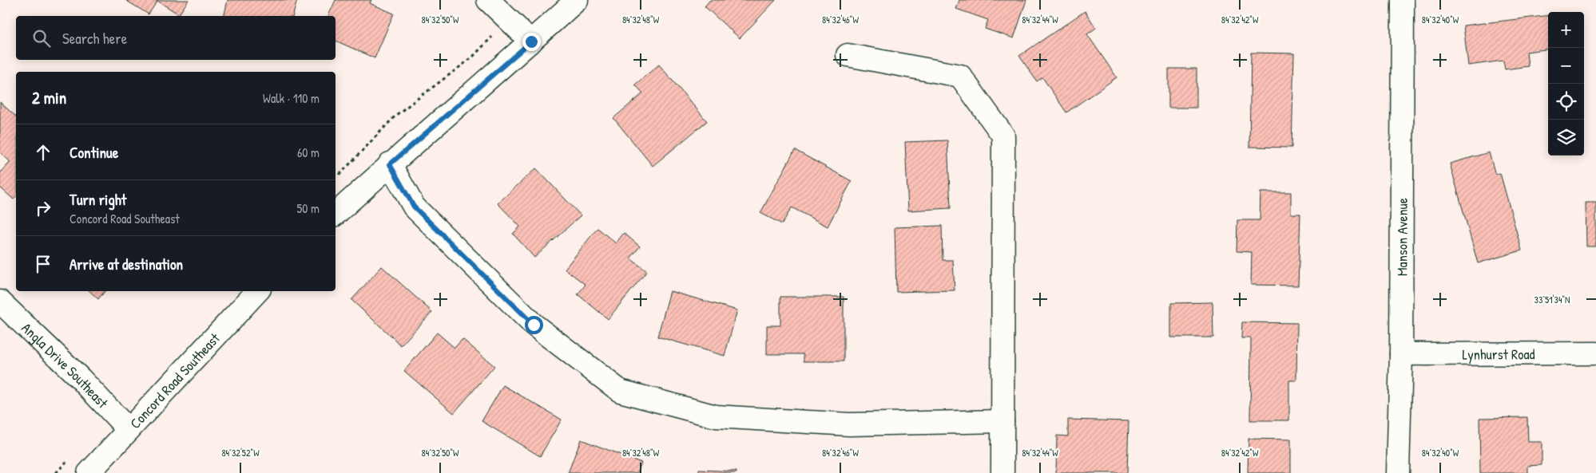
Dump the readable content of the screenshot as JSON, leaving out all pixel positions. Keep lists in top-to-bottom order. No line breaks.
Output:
{"streets":{"street":["Manson Avenue","Lynhurst Road","Angla Drive Southeast","Concord Road Southeast"]},"crossings":[["Manson Avenue","Lynhurst Road"],["Angla Drive Southeast","Concord Road Southeast"]],"page":{"map_buttons":["+","−"],"search":"Search here","heading":["2 min","Walk · 110 m"],"list":[["Continue","60 m"],["Turn right","Concord Road Southeast","50 m"],"Arrive at destination"]},"coordinates":["84°32'50\"W","84°32'48\"W","84°32'46\"W","84°32'44\"W","84°32'42\"W","84°32'40\"W","33°51'34\"N","84°32'52\"W"]}
